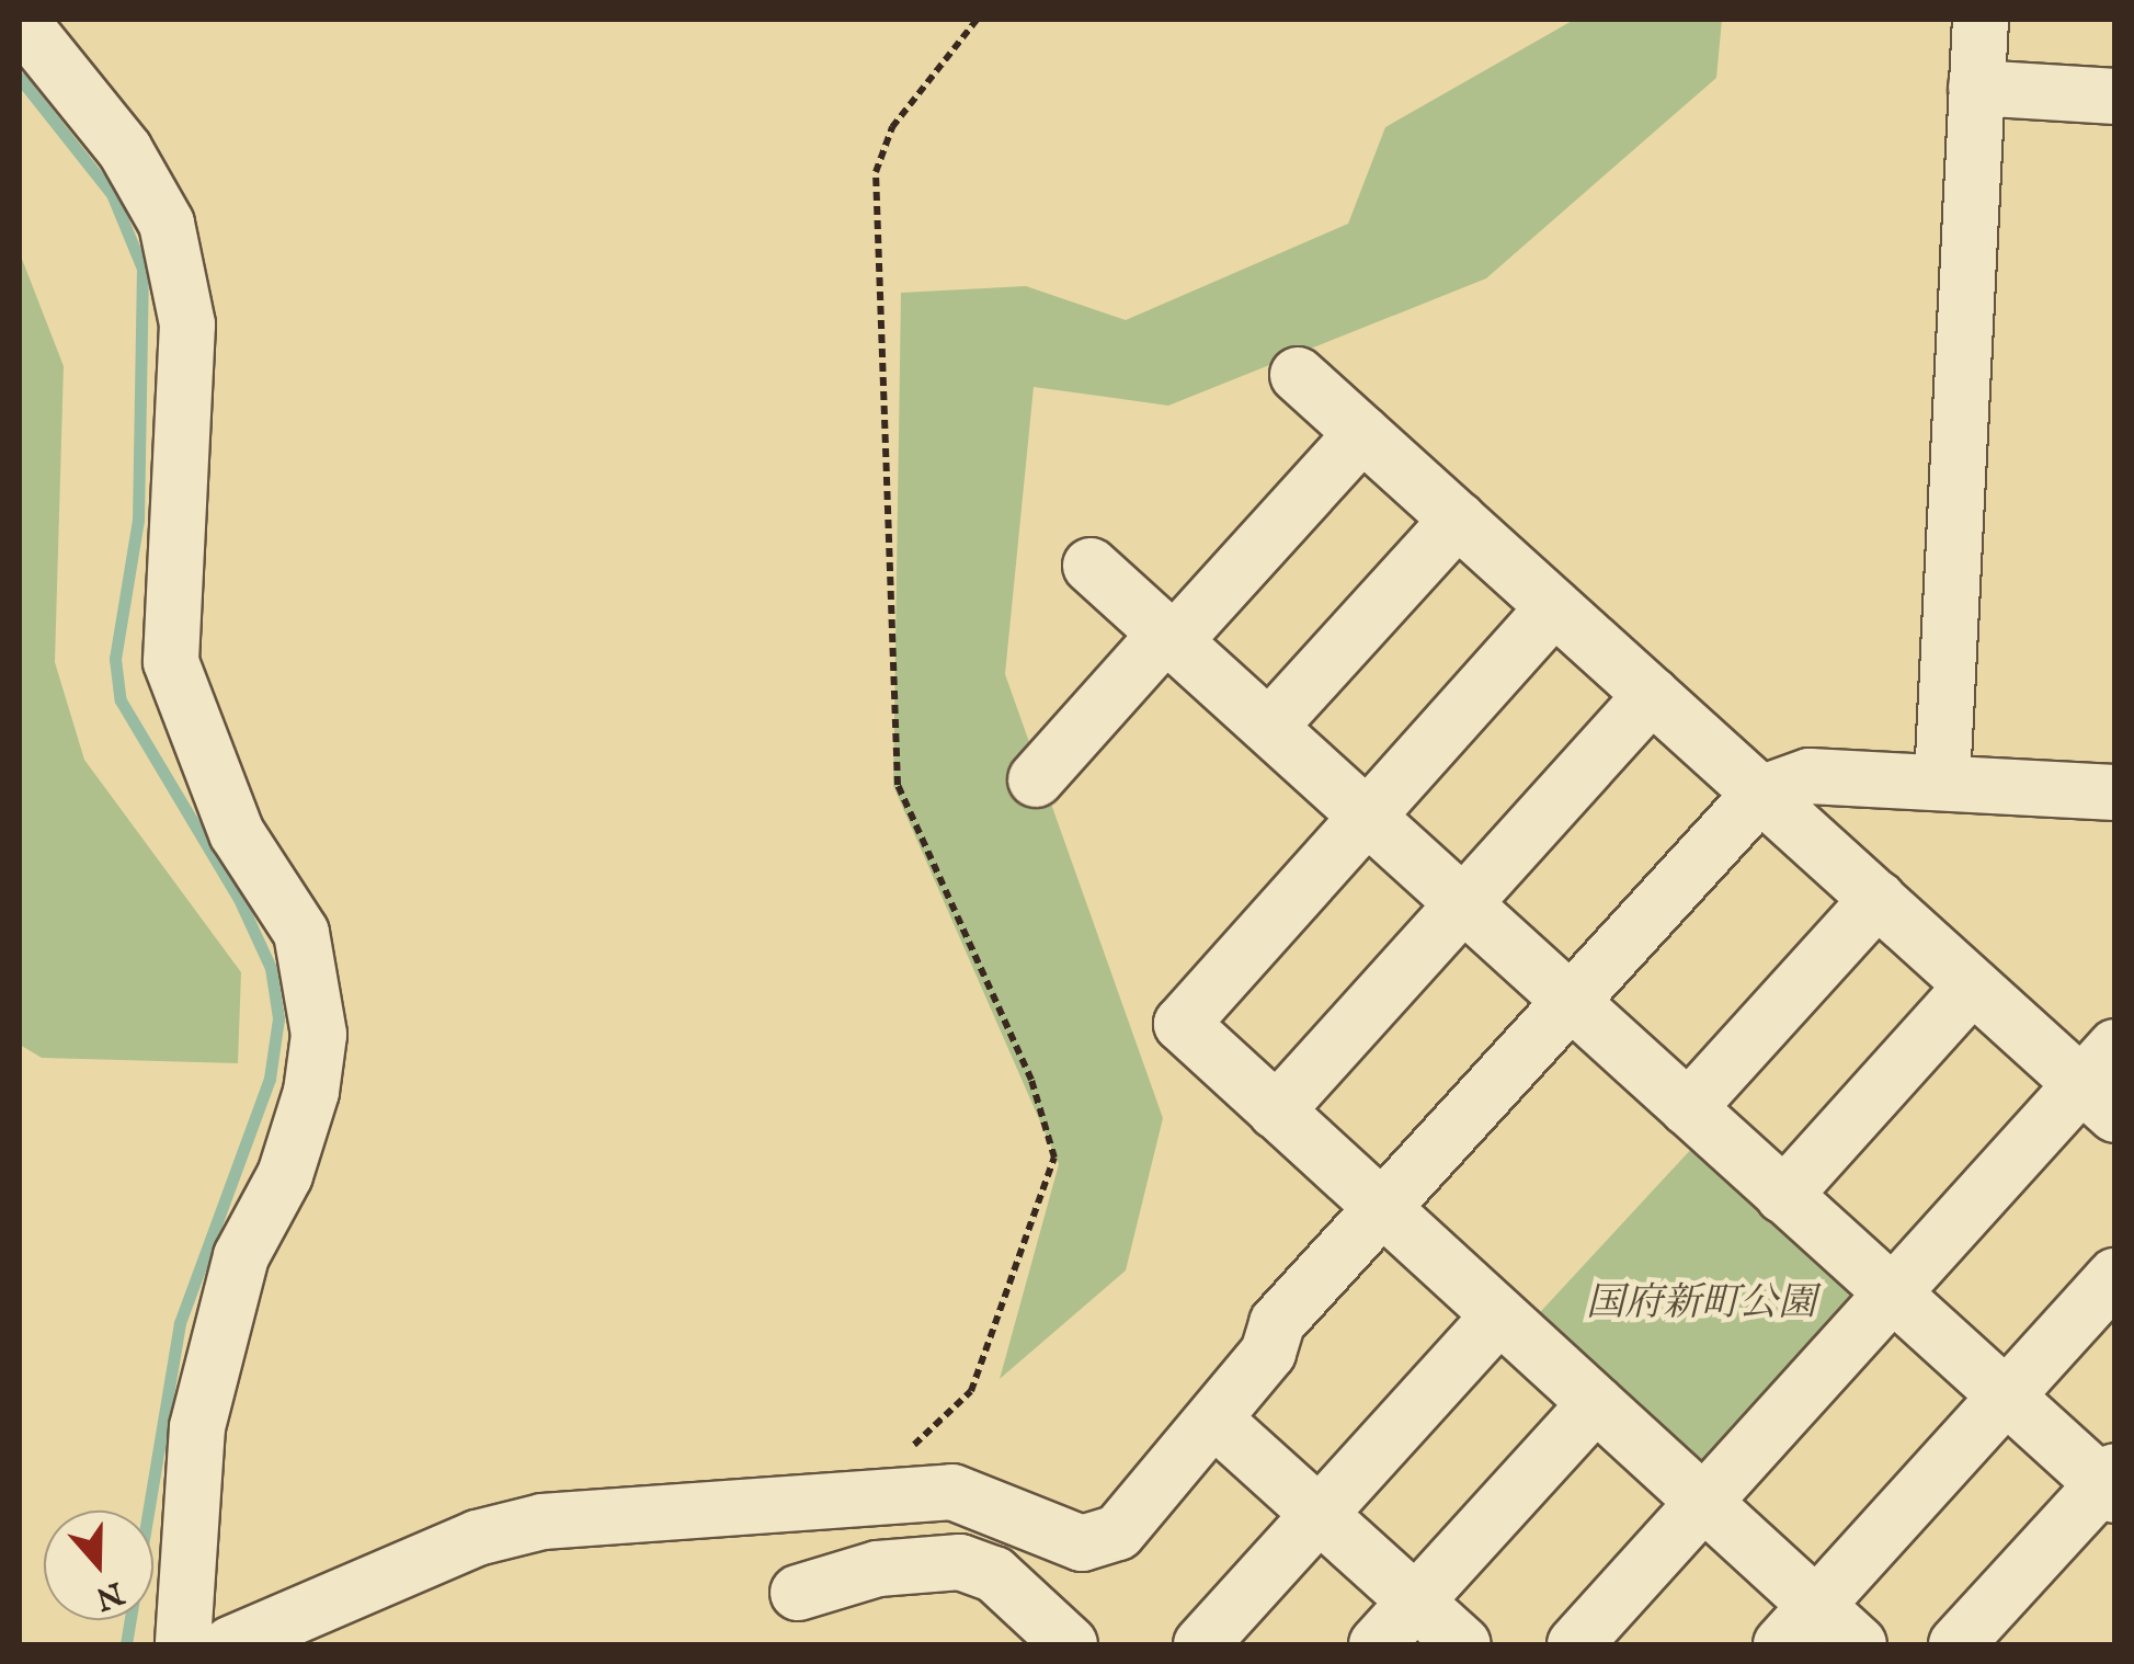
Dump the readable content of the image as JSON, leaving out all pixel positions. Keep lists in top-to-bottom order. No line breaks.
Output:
{"parks":["国府新町公園"],"north":"bottom"}
